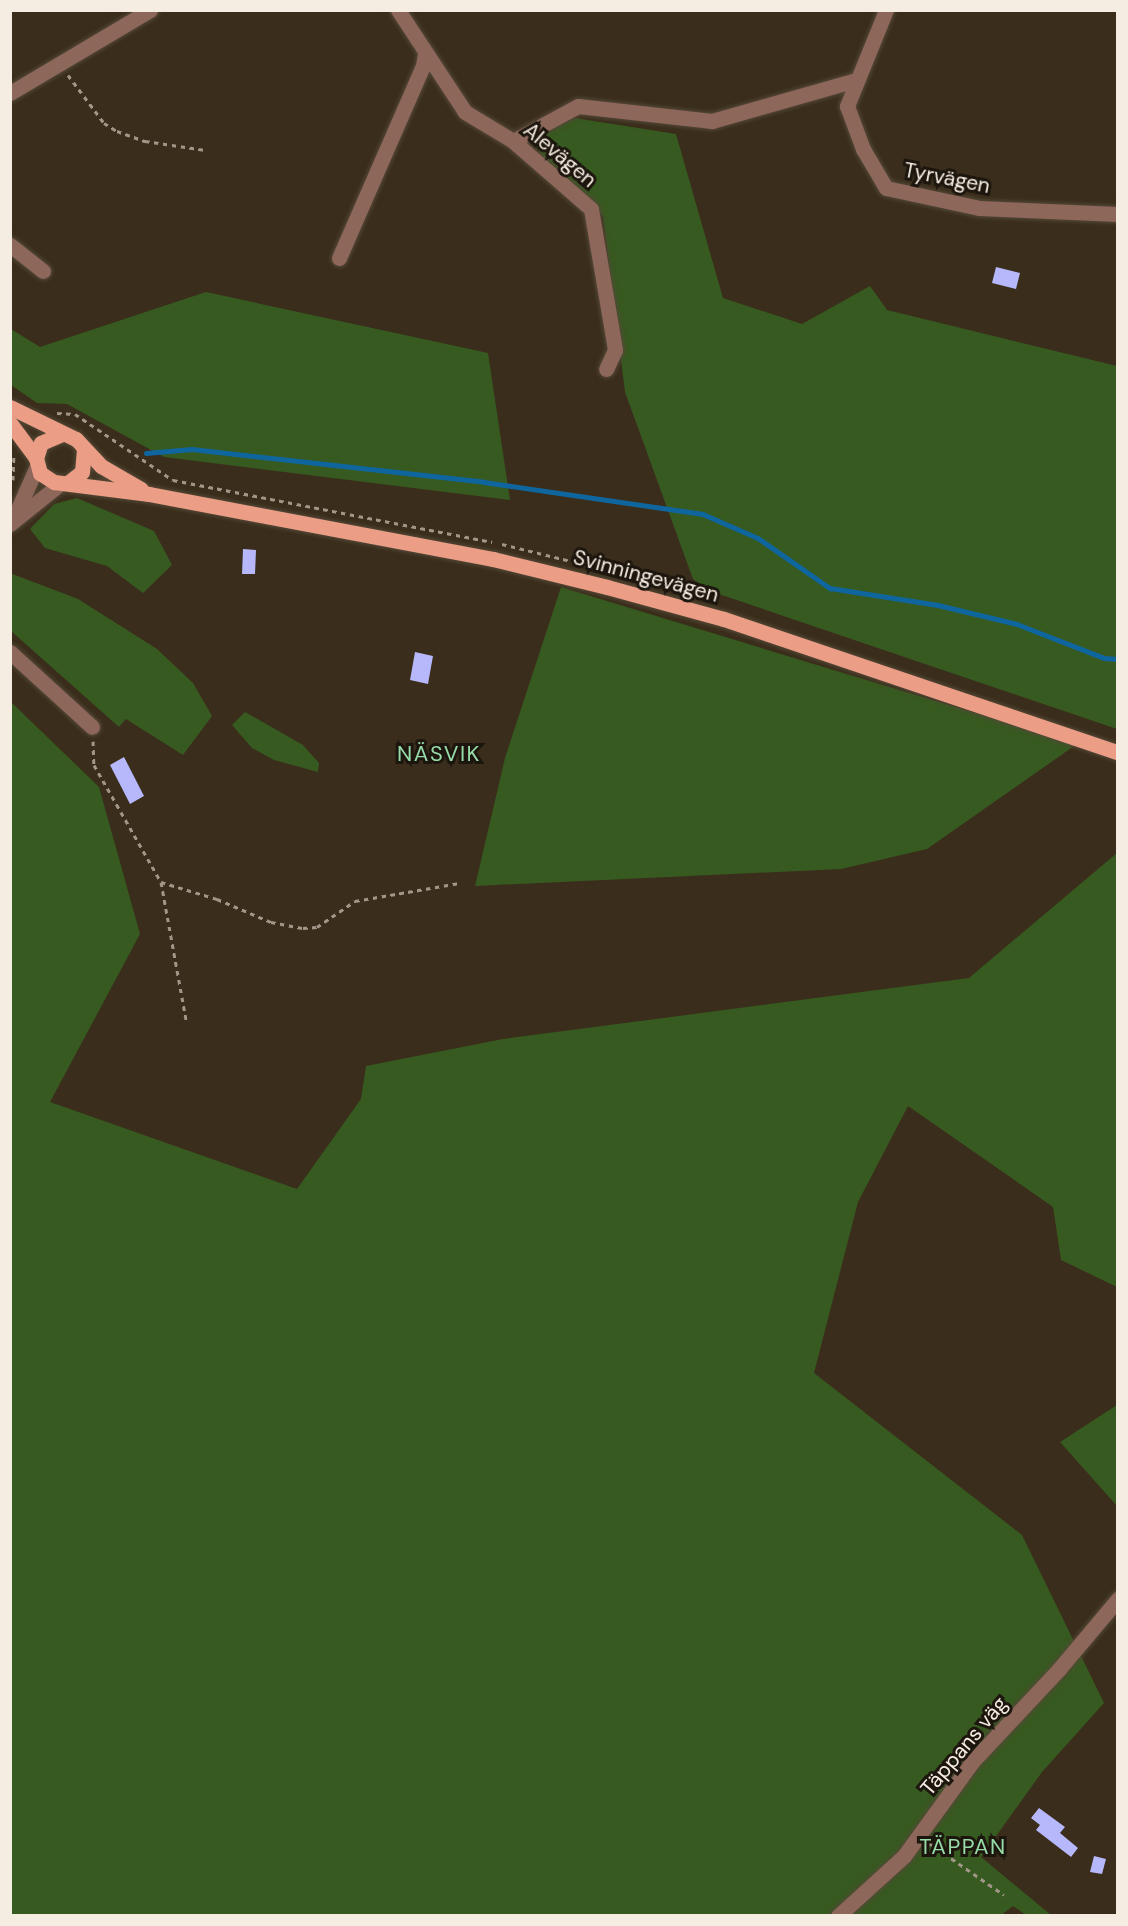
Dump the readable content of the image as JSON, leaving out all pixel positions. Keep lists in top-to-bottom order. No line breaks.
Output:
{"streets":{"main road":["Svinningevägen"],"street":["Alevägen","Tyrvägen","Täppans väg"]},"districts":["NÄSVIK","TÄPPAN"]}
